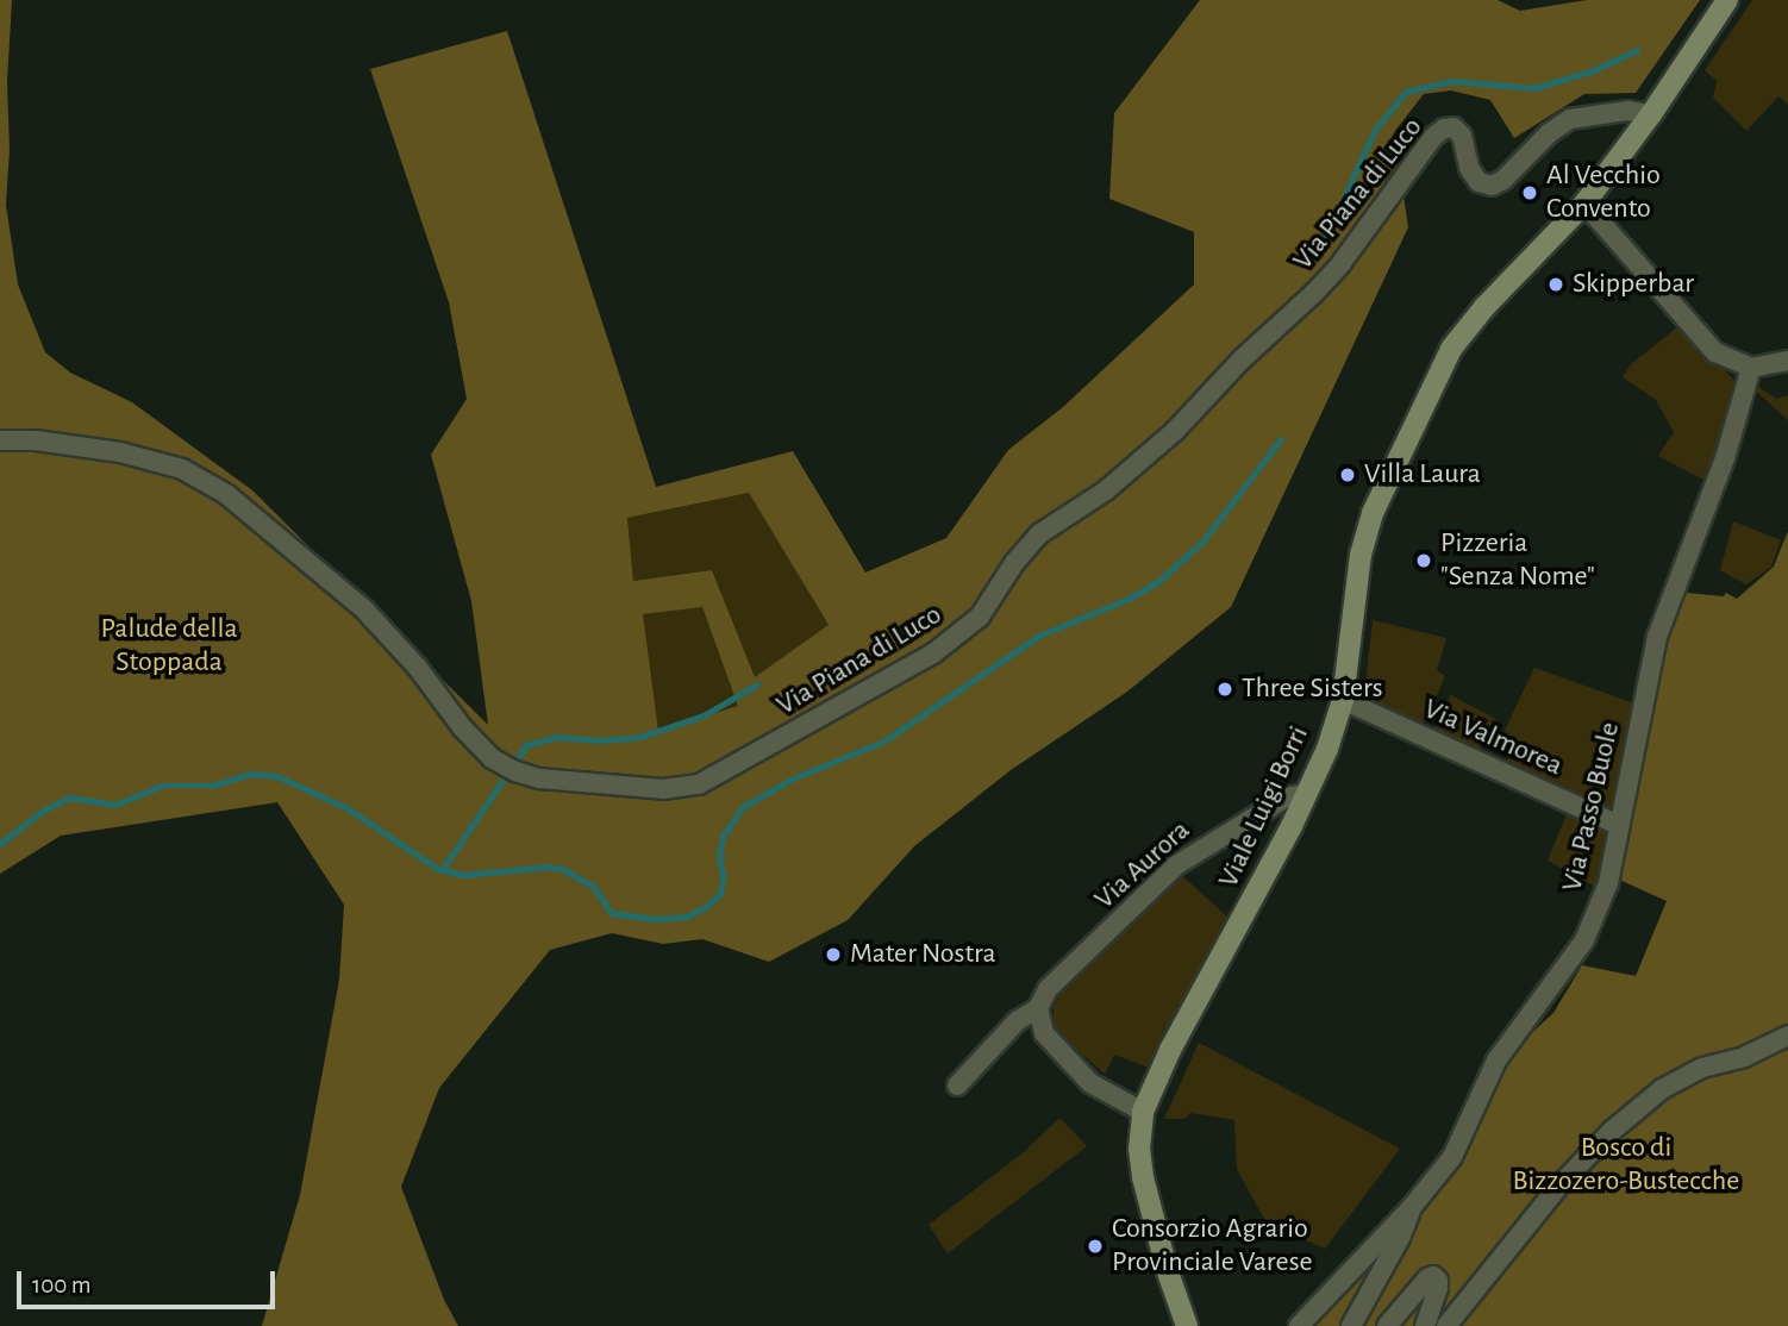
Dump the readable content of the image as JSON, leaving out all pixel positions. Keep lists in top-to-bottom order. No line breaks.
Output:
{"streets":{"main road":["Viale Luigi Borri"],"street":["Via Piana di Luco","Via Valmorea","Via Passo Buole","Via Aurora"]},"crossings":[["Via Piana di Luco","Viale Luigi Borri"],["Via Valmorea","Viale Luigi Borri"],["Via Valmorea","Via Passo Buole"],["Viale Luigi Borri","Via Aurora"]],"parks":["Palude della Stoppada","Bosco di Bizzozero-Bustecche"],"places":["Al Vecchio Convento","Skipperbar","Villa Laura","Pizzeria \"Senza Nome\"","Three Sisters","Mater Nostra","Consorzio Agrario Provinciale Varese"],"scale_bar":"100 m"}
